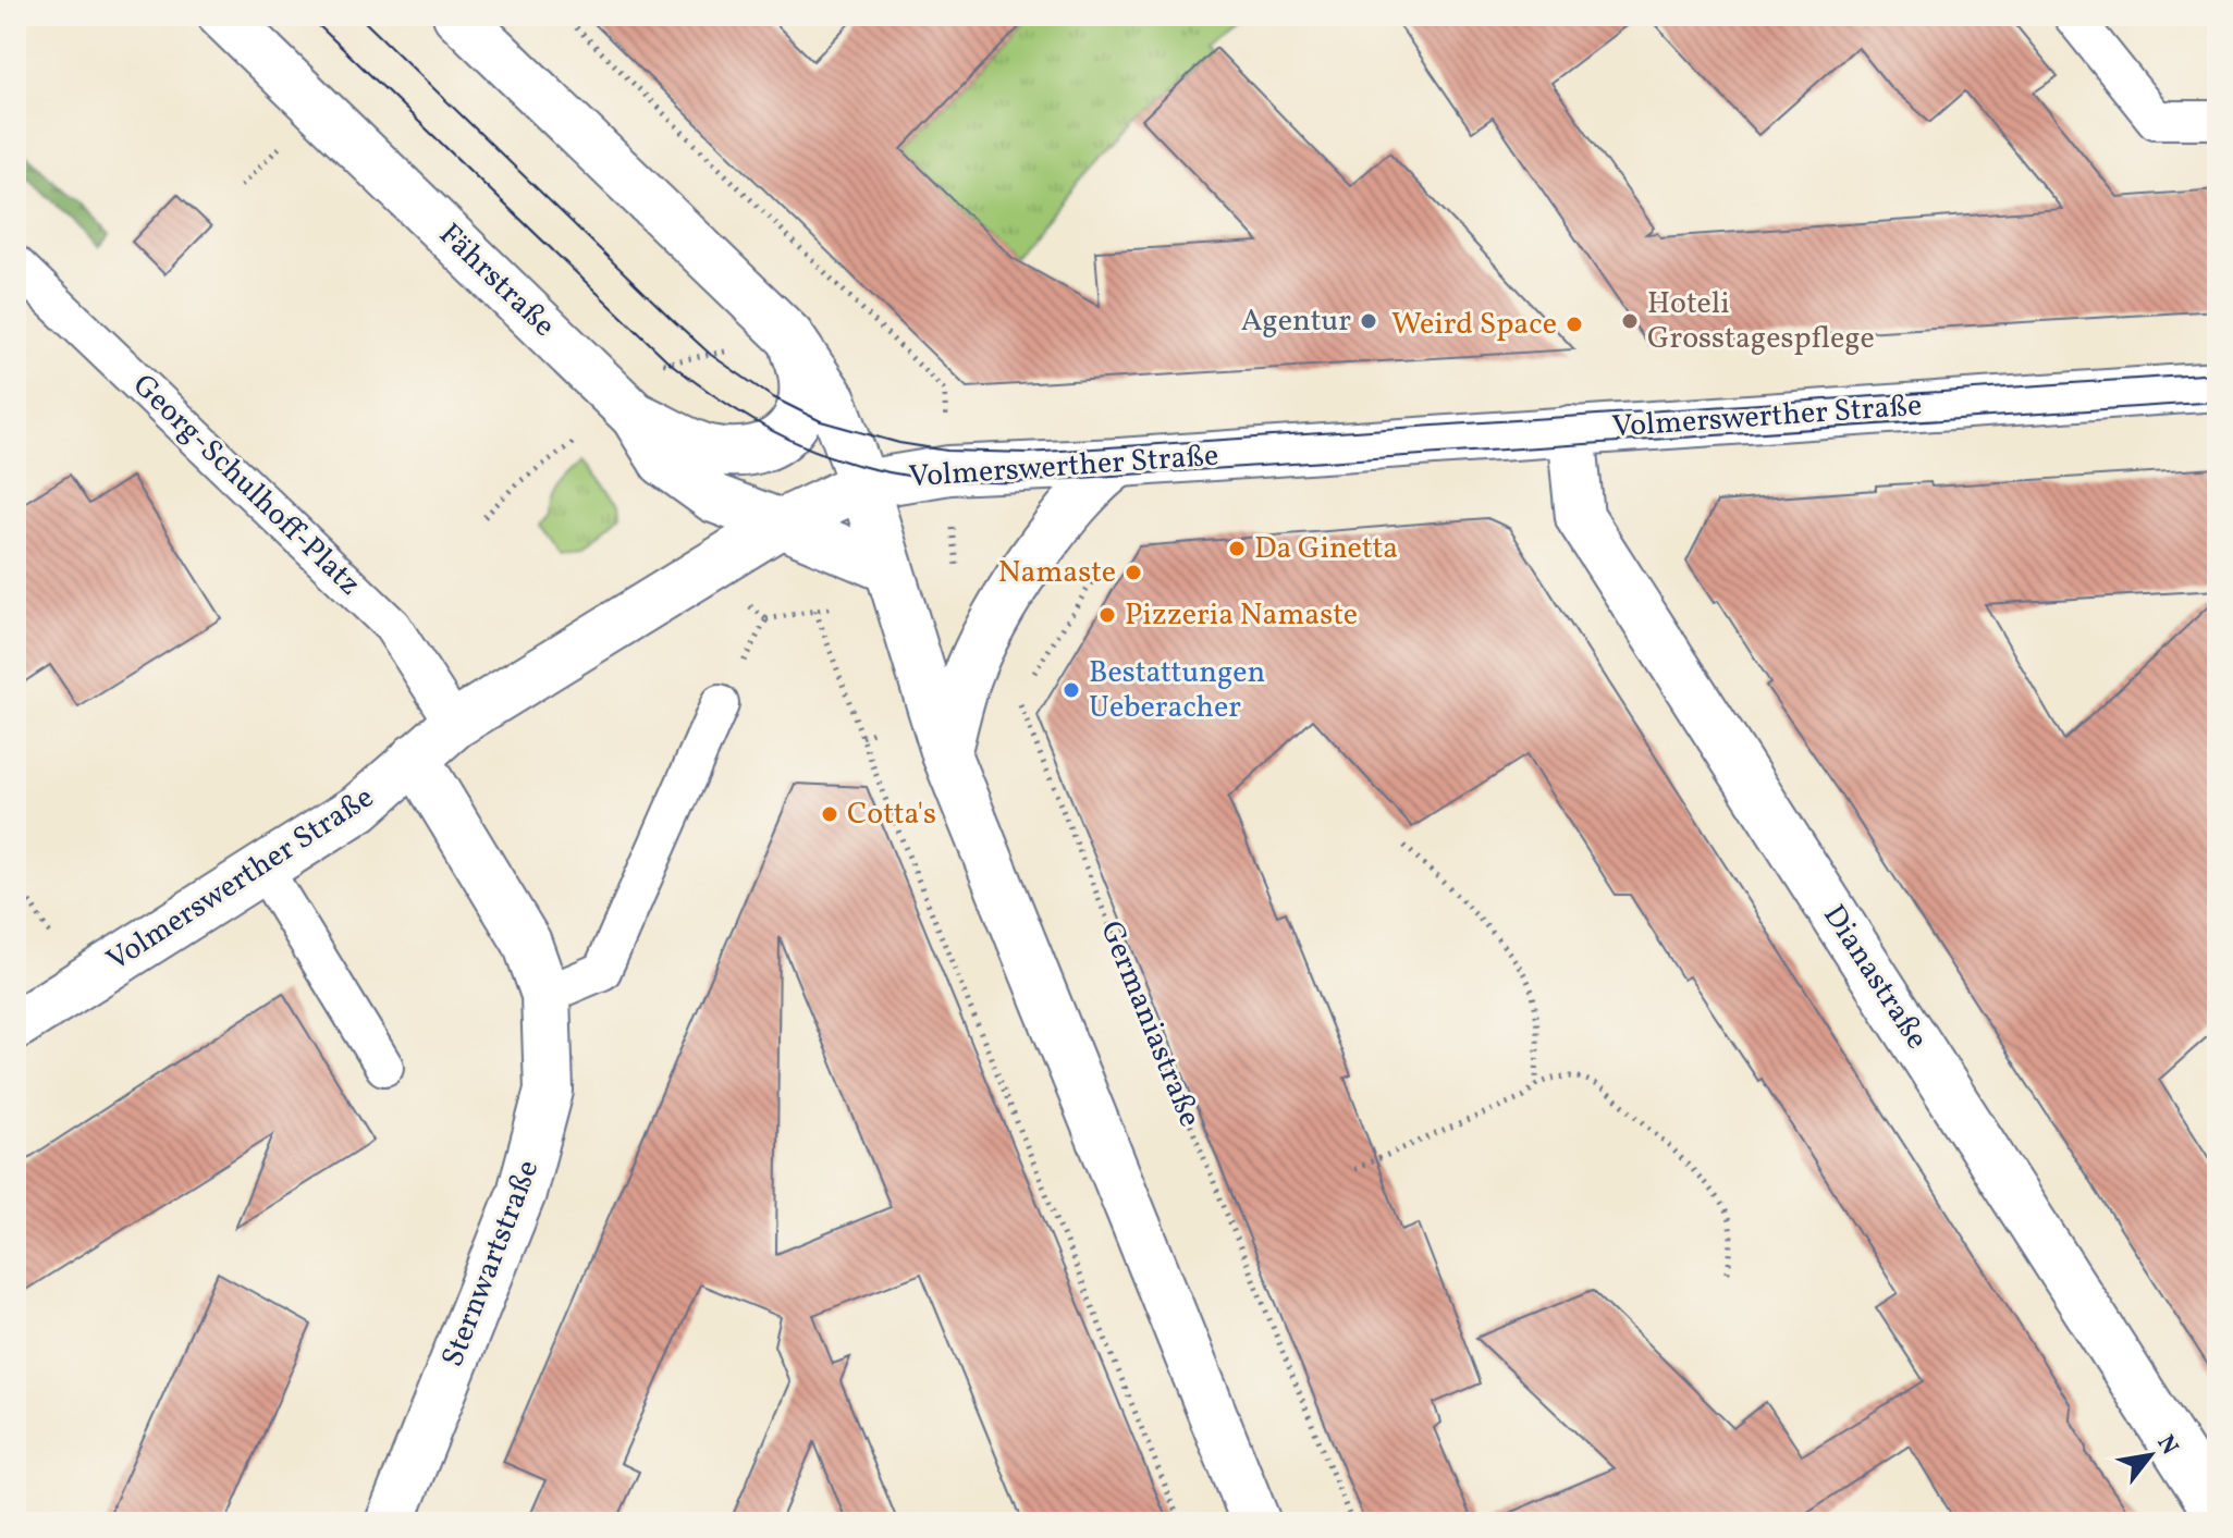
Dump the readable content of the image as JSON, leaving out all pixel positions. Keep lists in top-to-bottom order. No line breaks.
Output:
{"streets":{"street":["Fährstraße","Volmerswerther Straße","Dianastraße","Sternwartstraße"],"lane":["Georg-Schulhoff-Platz"],"path":["Germaniastraße"]},"crossings":[["Fährstraße","Volmerswerther Straße"],["Volmerswerther Straße","Georg-Schulhoff-Platz"],["Volmerswerther Straße","Dianastraße"],["Volmerswerther Straße","Sternwartstraße"]],"places":["Agentur","Hoteli Grosstagespflege","Weird Space","Da Ginetta","Namaste","Pizzeria Namaste","Bestattungen Ueberacher","Cotta's"],"north":"top right"}
